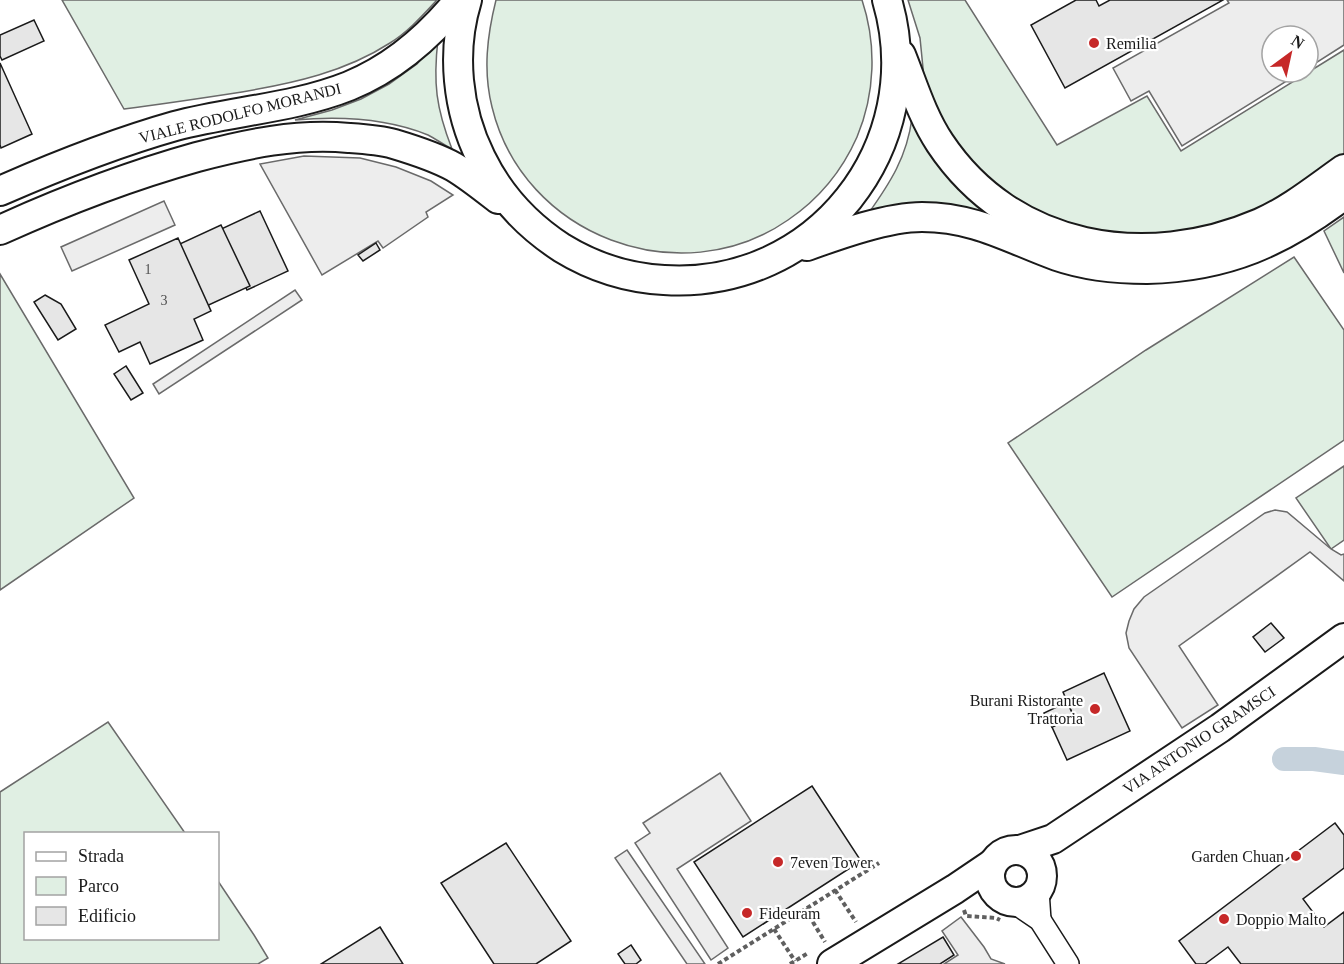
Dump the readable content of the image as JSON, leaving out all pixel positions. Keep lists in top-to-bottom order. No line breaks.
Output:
{"streets":{"street":["VIALE RODOLFO MORANDI","VIA ANTONIO GRAMSCI"]},"places":["Remilia","Burani Ristorante Trattoria","Garden Chuan","7even Tower","Fideuram","Doppio Malto"],"house_numbers":["1","3"],"legend":["Strada","Parco","Edificio"],"north":"top right"}
